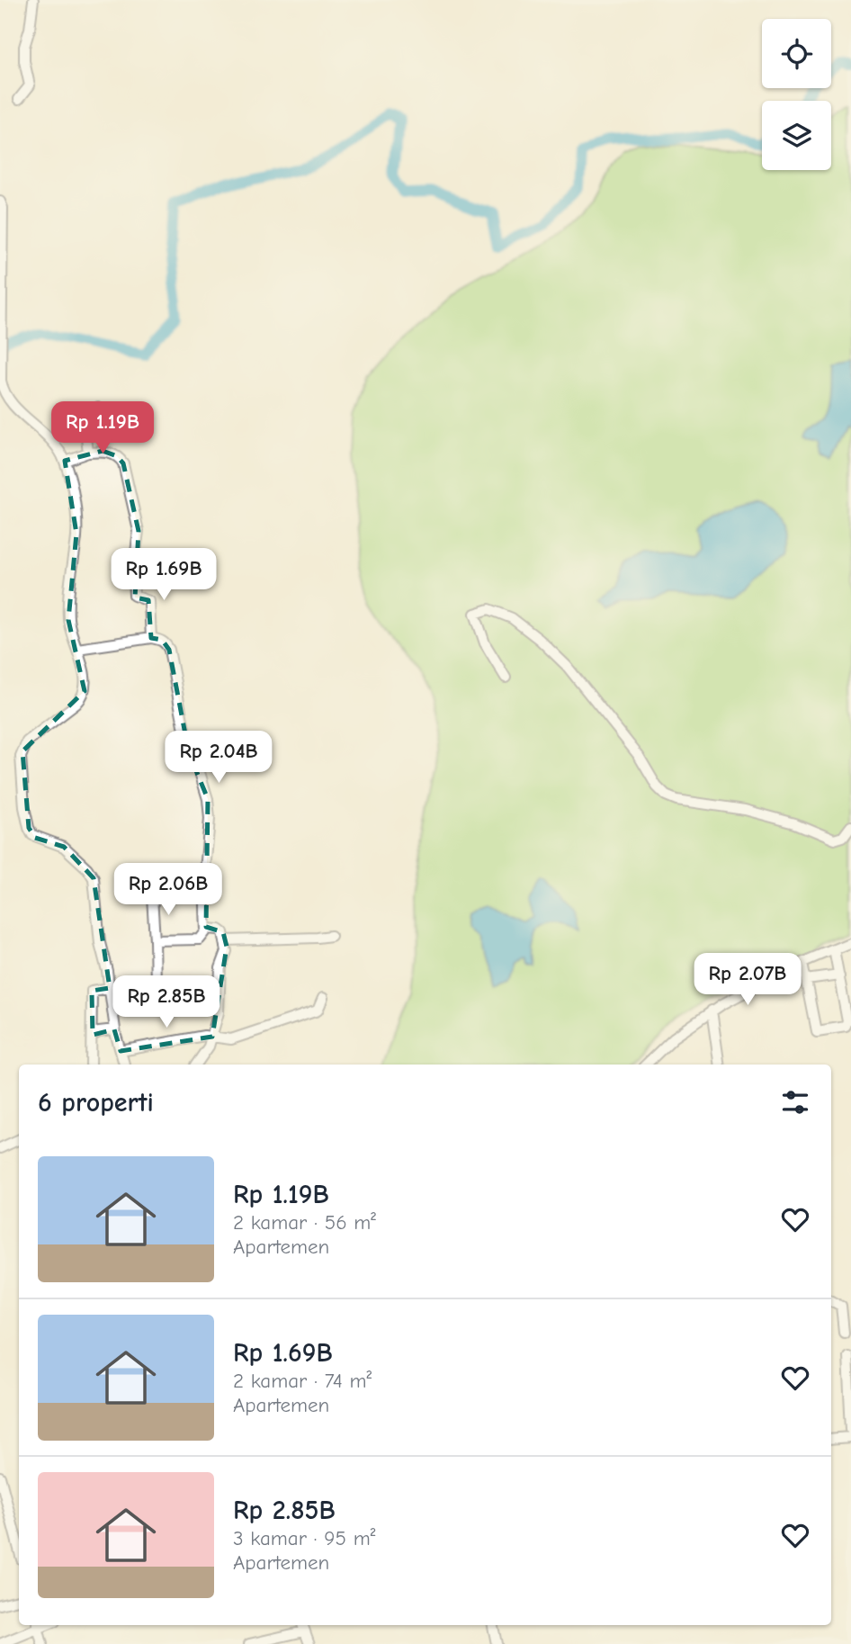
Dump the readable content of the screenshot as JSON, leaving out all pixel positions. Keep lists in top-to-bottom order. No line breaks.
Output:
{"page":{"price":["Rp 1.19B","Rp 1.69B","Rp 2.04B","Rp 2.06B","Rp 2.07B","Rp 2.85B"],"heading":"6 properti","list":[{"name":"Rp 1.19B","note":"2 kamar · 56 m² · Apartemen"},{"name":"Rp 1.69B","note":"2 kamar · 74 m² · Apartemen"},{"name":"Rp 2.85B","note":"3 kamar · 95 m² · Apartemen"}]}}
